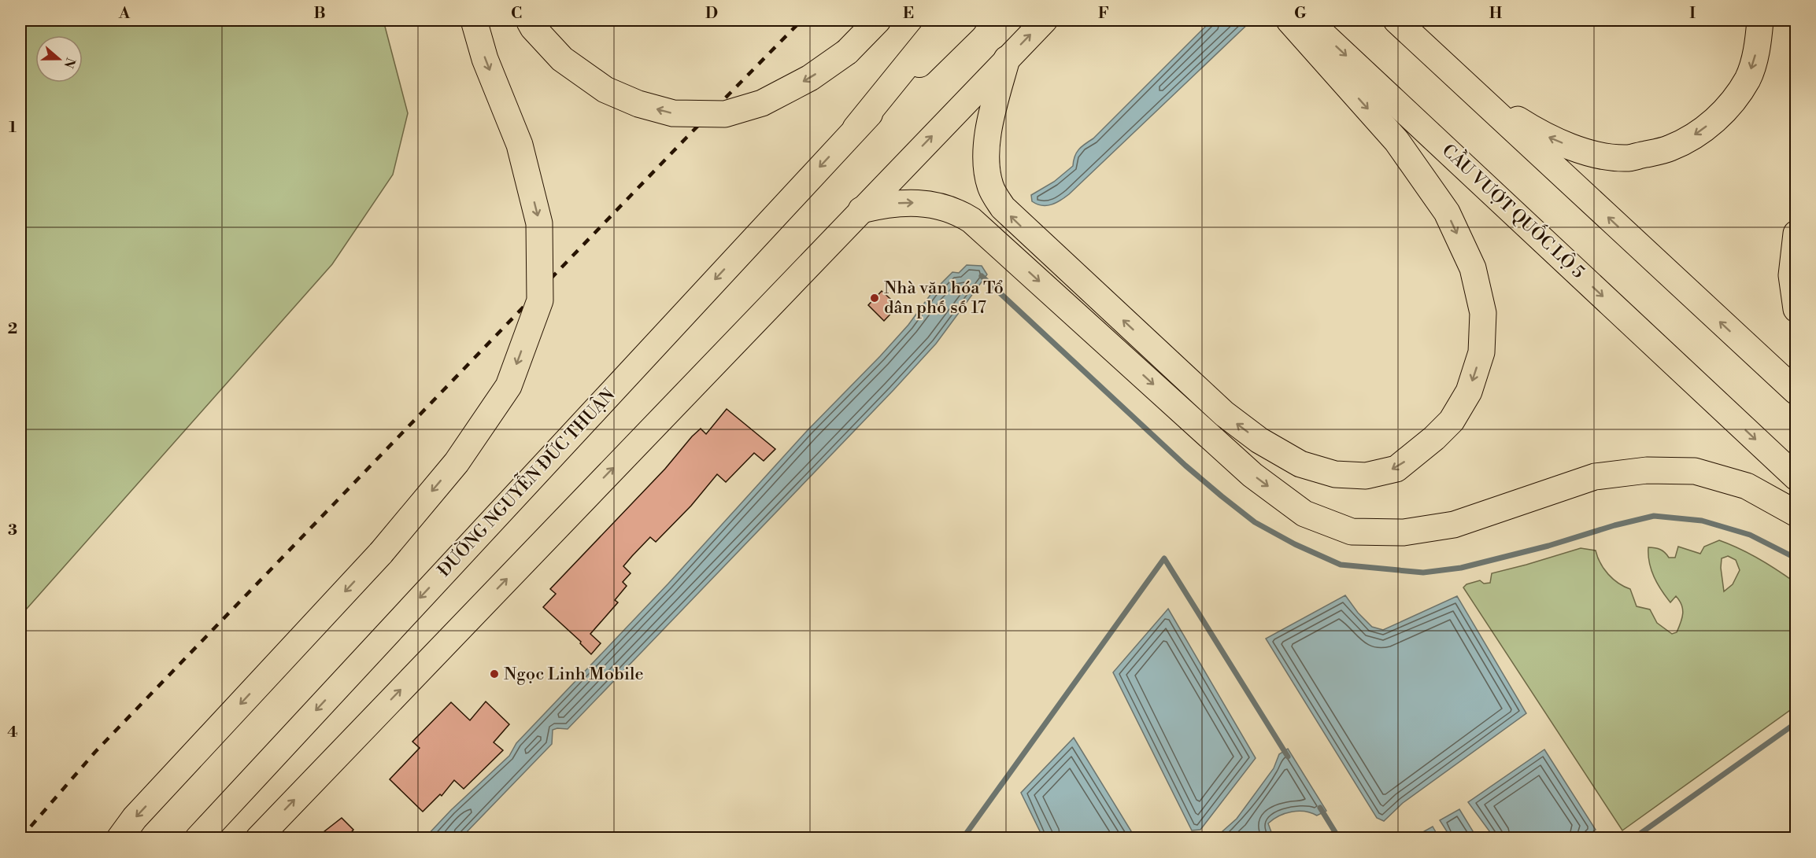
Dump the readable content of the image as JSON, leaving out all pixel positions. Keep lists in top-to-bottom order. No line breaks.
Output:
{"streets":{"highway":["CẦU VƯỢT QUỐC LỘ 5","ĐƯỜNG NGUYỄN ĐỨC THUẬN"]},"places":["Nhà văn hóa Tổ dân phố số 17","Ngọc Linh Mobile"],"north":"right","grid":{"columns":["A","B","C","D","E","F","G","H","I"],"rows":["1","2","3","4"]}}
